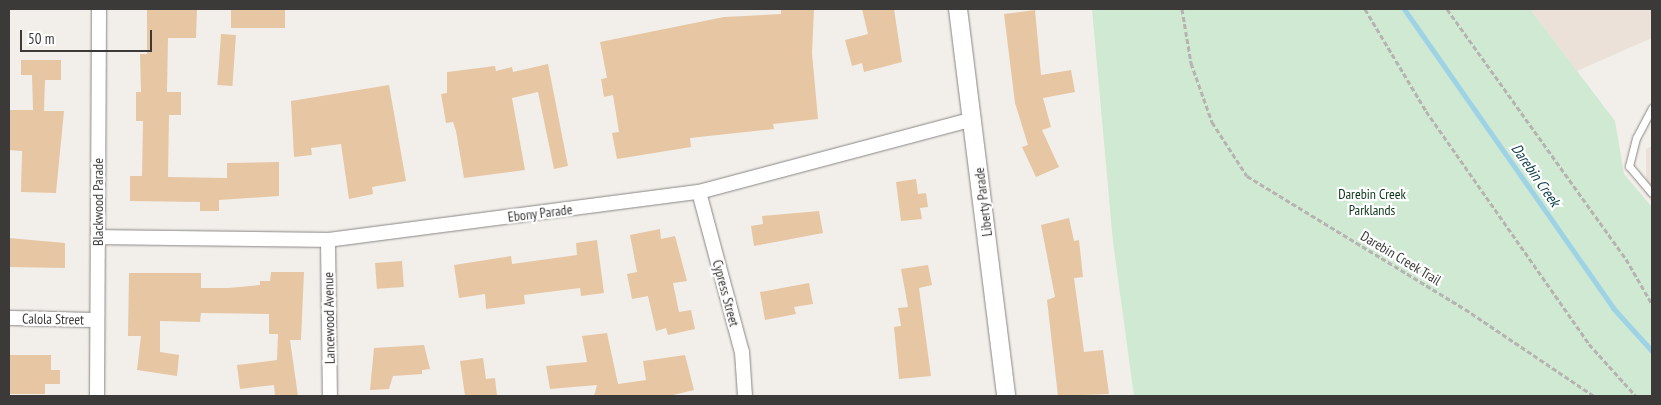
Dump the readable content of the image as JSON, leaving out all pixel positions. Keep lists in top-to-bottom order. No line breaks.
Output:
{"streets":{"street":["Blackwood Parade","Liberty Parade","Ebony Parade","Cypress Street","Lancewood Avenue","Calola Street"],"path":["Darebin Creek Trail"]},"crossings":[["Blackwood Parade","Ebony Parade"],["Blackwood Parade","Calola Street"],["Liberty Parade","Ebony Parade"],["Ebony Parade","Cypress Street"],["Ebony Parade","Lancewood Avenue"]],"water":["Darebin Creek"],"parks":["Darebin Creek Parklands"],"scale_bar":"50 m"}
